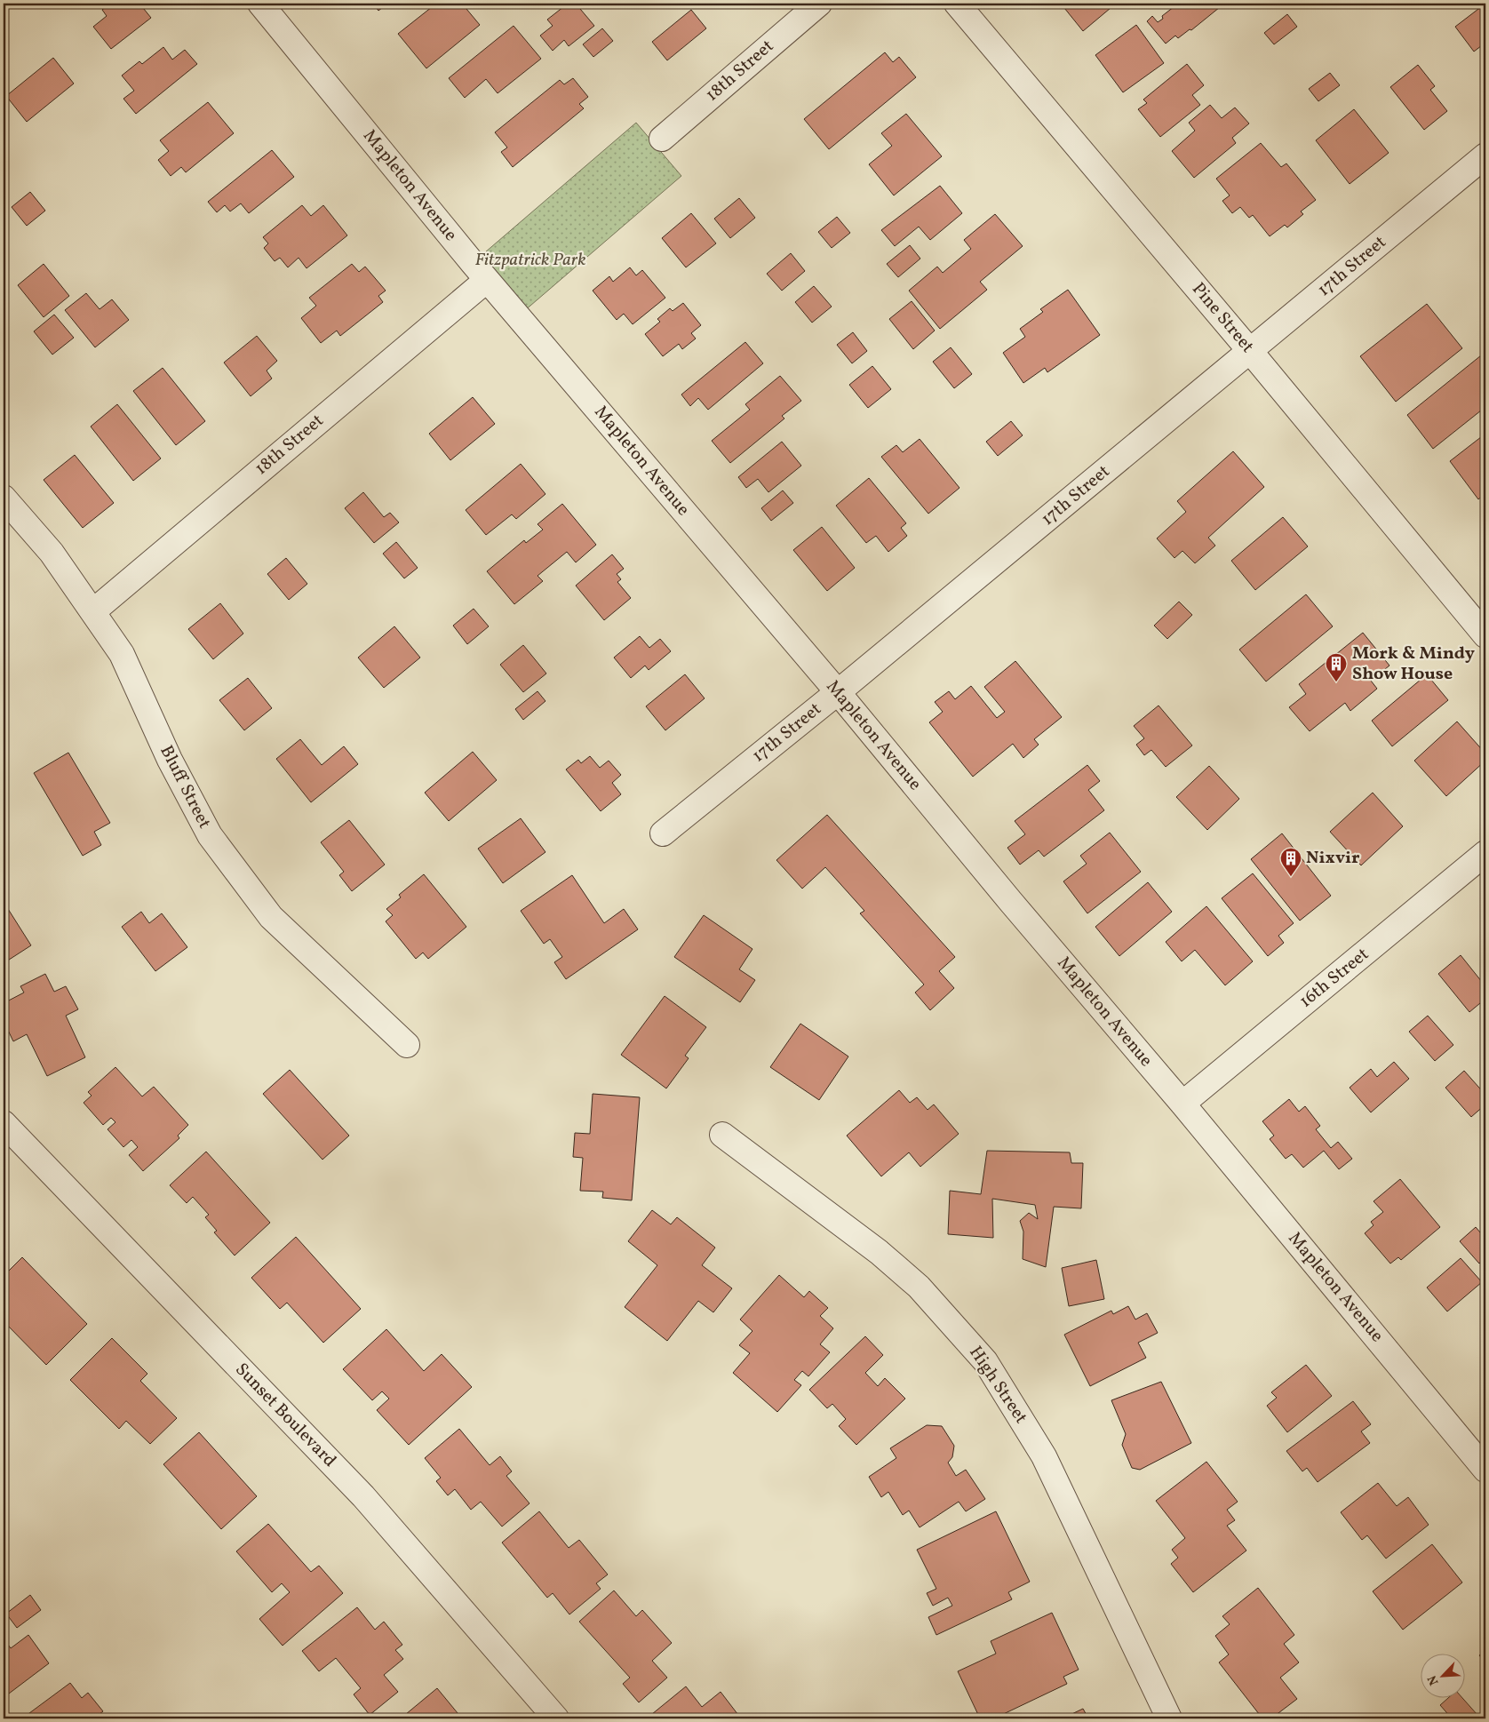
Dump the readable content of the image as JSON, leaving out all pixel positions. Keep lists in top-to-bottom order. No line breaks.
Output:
{"streets":{"street":["18th Street","Mapleton Avenue","17th Street","Pine Street","Bluff Street","16th Street","High Street","Sunset Boulevard"]},"crossings":[["18th Street","Mapleton Avenue"],["18th Street","Bluff Street"],["Mapleton Avenue","17th Street"],["Mapleton Avenue","16th Street"],["17th Street","Pine Street"]],"parks":["Fitzpatrick Park"],"places":{"building":["Mork & Mindy Show House","Nixvir"]},"north":"bottom left"}
